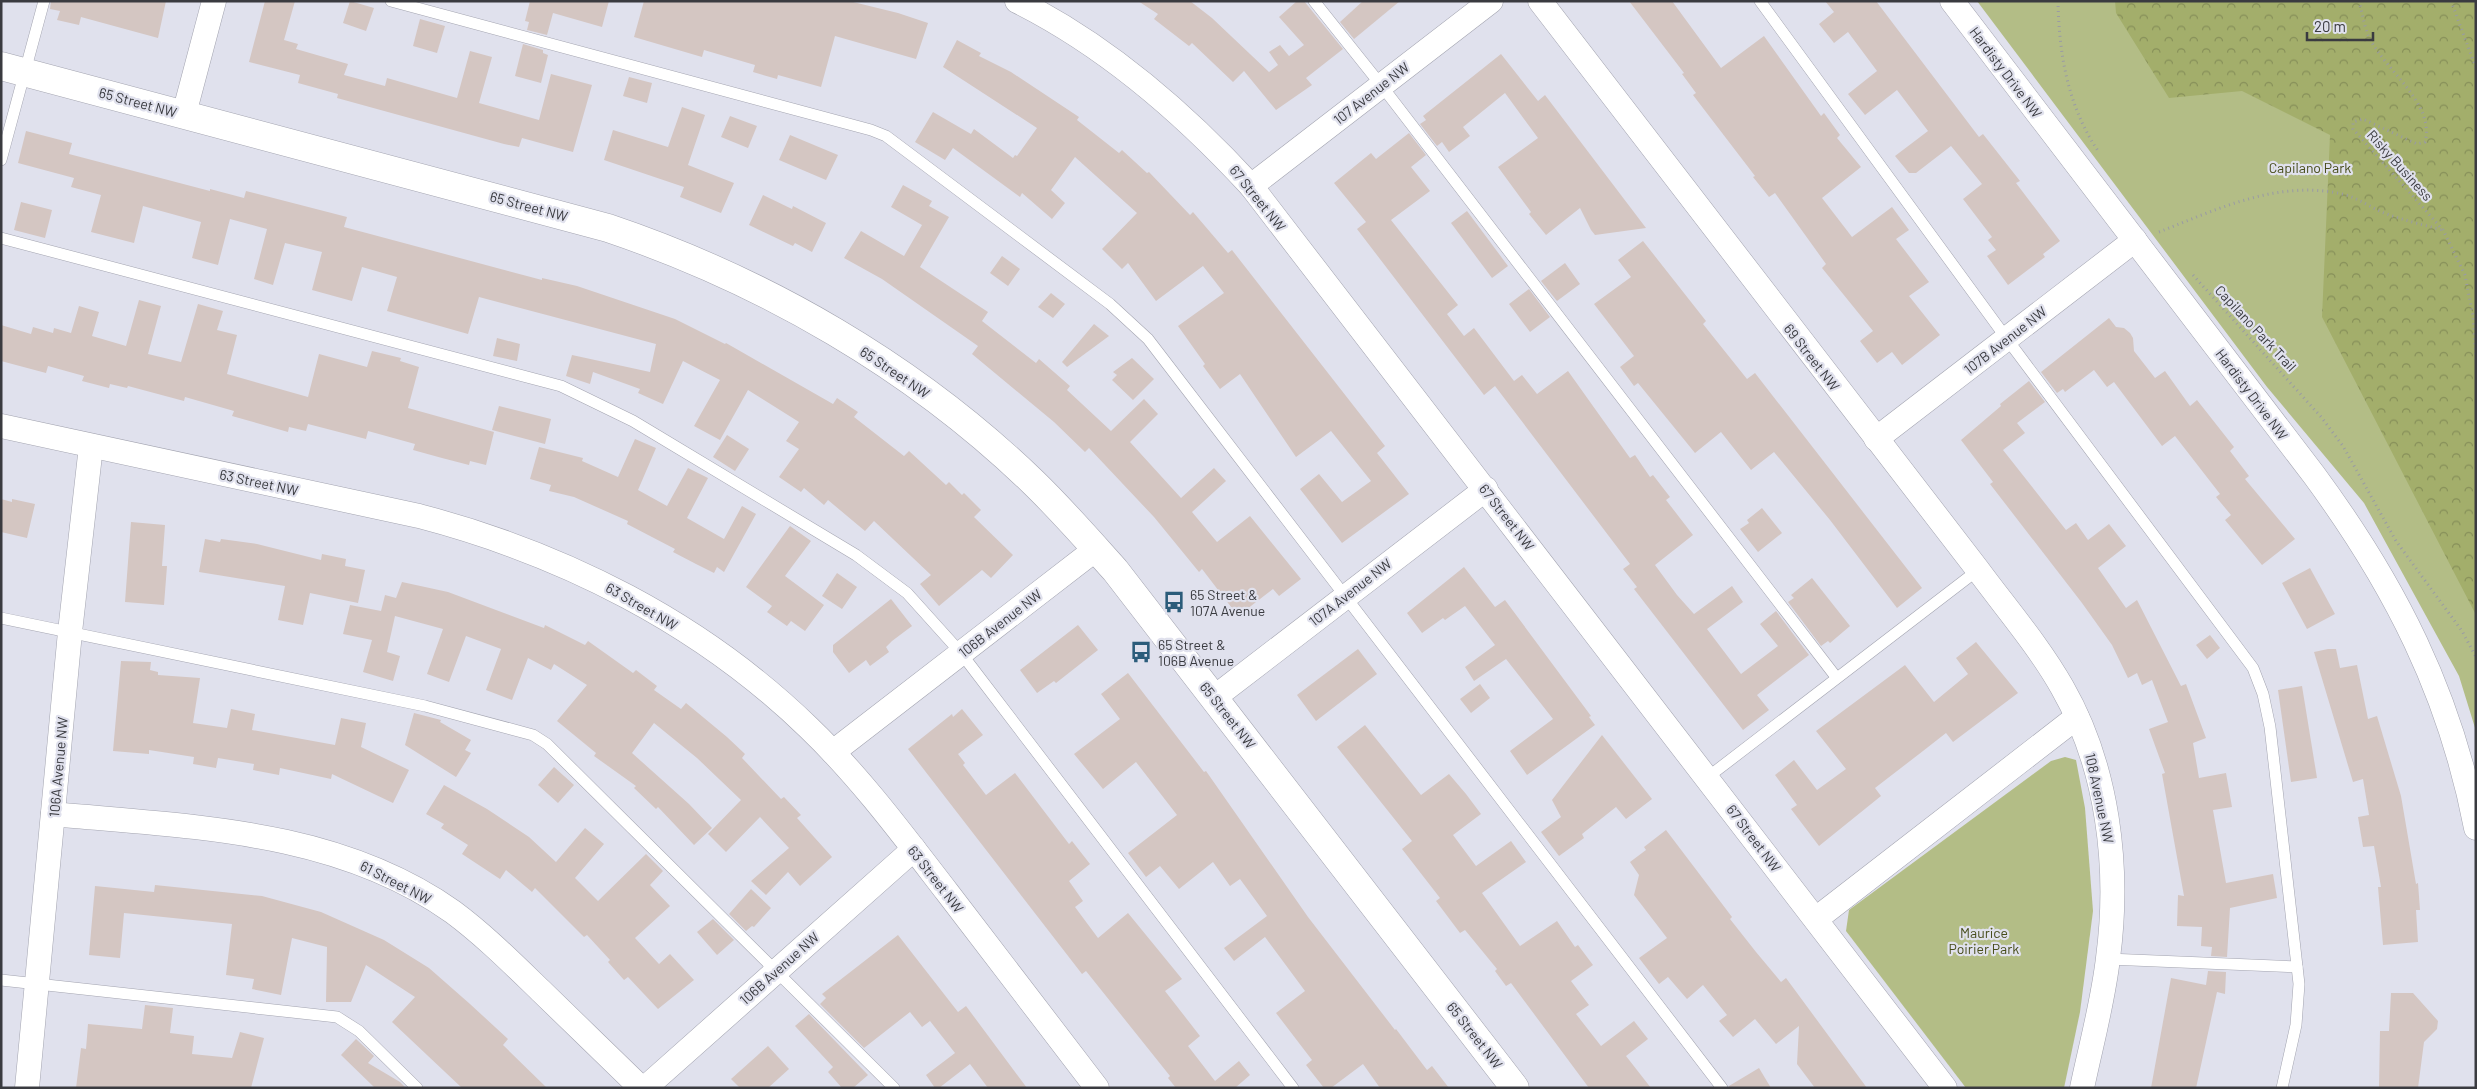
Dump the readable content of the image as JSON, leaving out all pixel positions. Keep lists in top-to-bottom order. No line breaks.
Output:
{"streets":{"street":["Hardisty Drive NW","107 Avenue NW","65 Street NW","67 Street NW","107B Avenue NW","69 Street NW","63 Street NW","107A Avenue NW","106B Avenue NW","106A Avenue NW","108 Avenue NW","61 Street NW"],"path":["Risky Business","Capilano Park Trail"]},"crossings":[["Hardisty Drive NW","107B Avenue NW"],["107 Avenue NW","67 Street NW"],["65 Street NW","107A Avenue NW"],["65 Street NW","106B Avenue NW"],["67 Street NW","107A Avenue NW"],["107B Avenue NW","69 Street NW"],["69 Street NW","108 Avenue NW"],["63 Street NW","106B Avenue NW"],["63 Street NW","106A Avenue NW"],["106A Avenue NW","61 Street NW"]],"parks":["Capilano Park","Maurice Poirier Park"],"places":{"bus stop":["65 Street & 107A Avenue","65 Street & 106B Avenue"]},"scale_bar":"20 m"}
